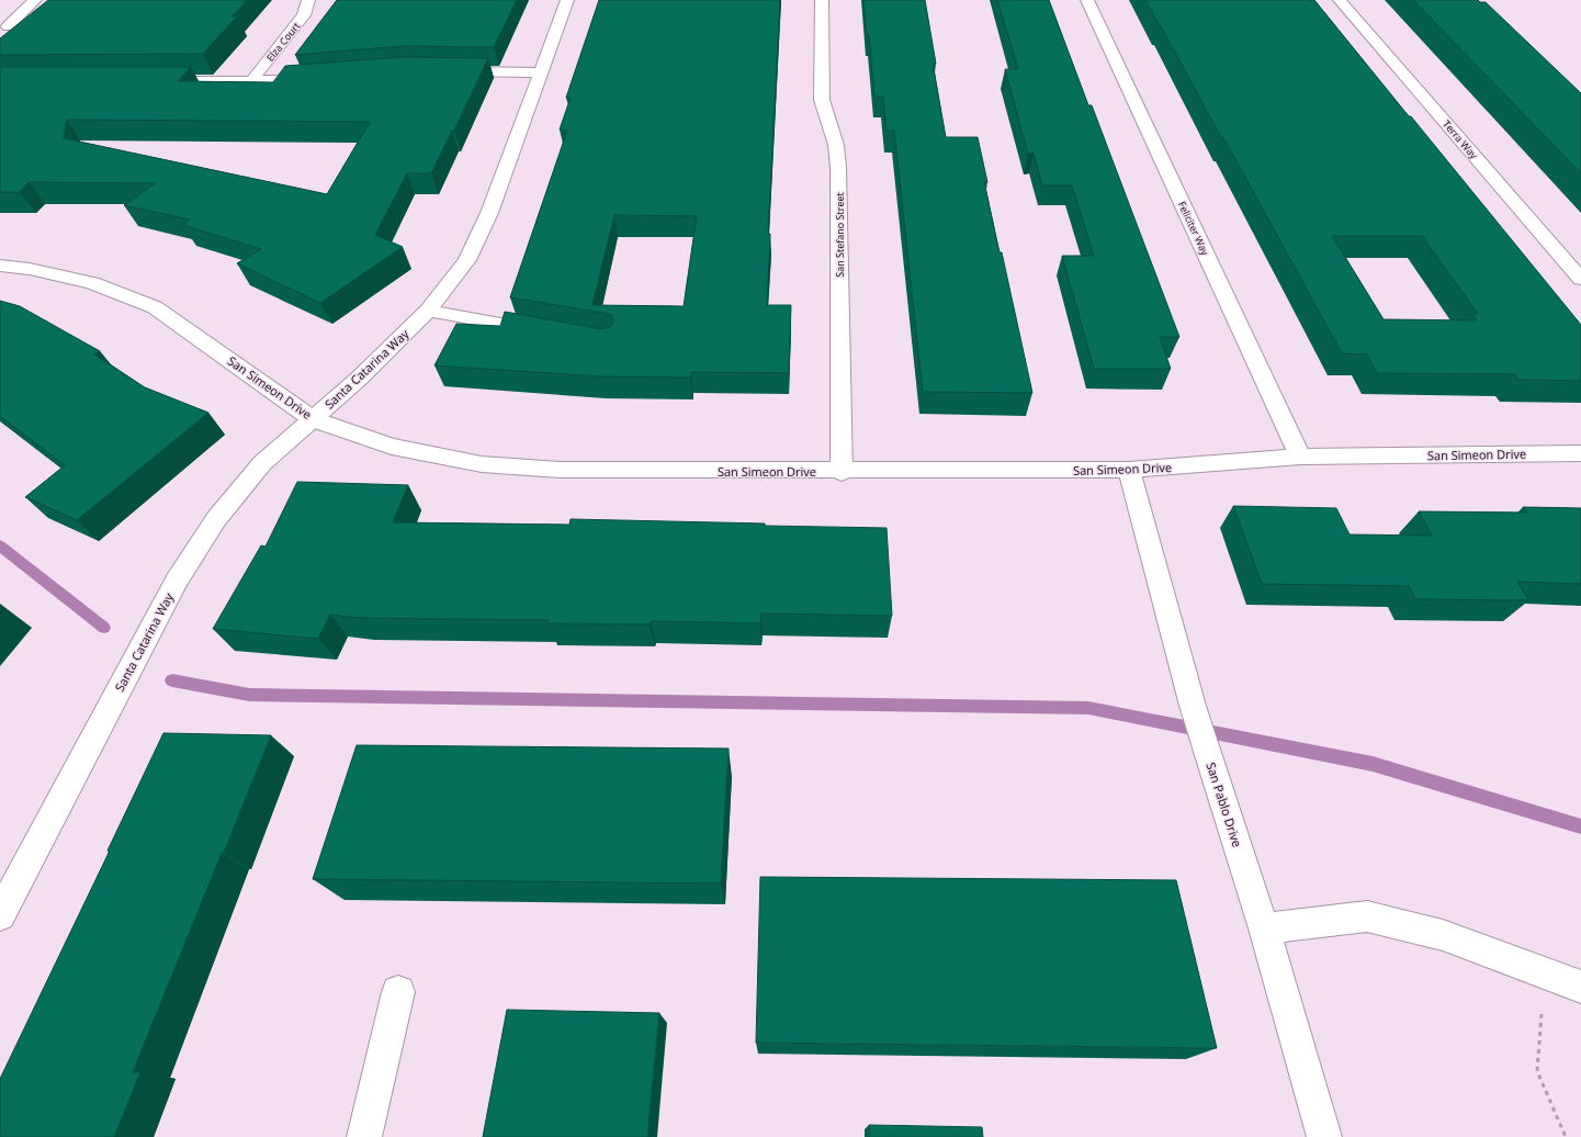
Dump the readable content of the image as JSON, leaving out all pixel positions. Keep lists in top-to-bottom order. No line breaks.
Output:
{"streets":{"street":["Elza Court","Terra Way","Feliciter Way","San Stefano Street","Santa Catarina Way","San Simeon Drive","San Pablo Drive"]},"crossings":[["Feliciter Way","San Simeon Drive"],["San Stefano Street","San Simeon Drive"],["Santa Catarina Way","San Simeon Drive"],["San Simeon Drive","San Pablo Drive"]]}
